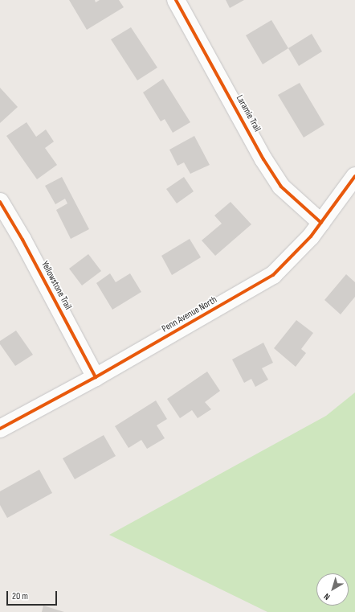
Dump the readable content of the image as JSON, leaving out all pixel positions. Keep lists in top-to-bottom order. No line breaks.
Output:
{"streets":{"street":["Laramie Trail","Yellowstone Trail","Penn Avenue North"]},"crossings":[["Laramie Trail","Penn Avenue North"],["Yellowstone Trail","Penn Avenue North"]],"scale_bar":"20 m","north":"bottom left"}
